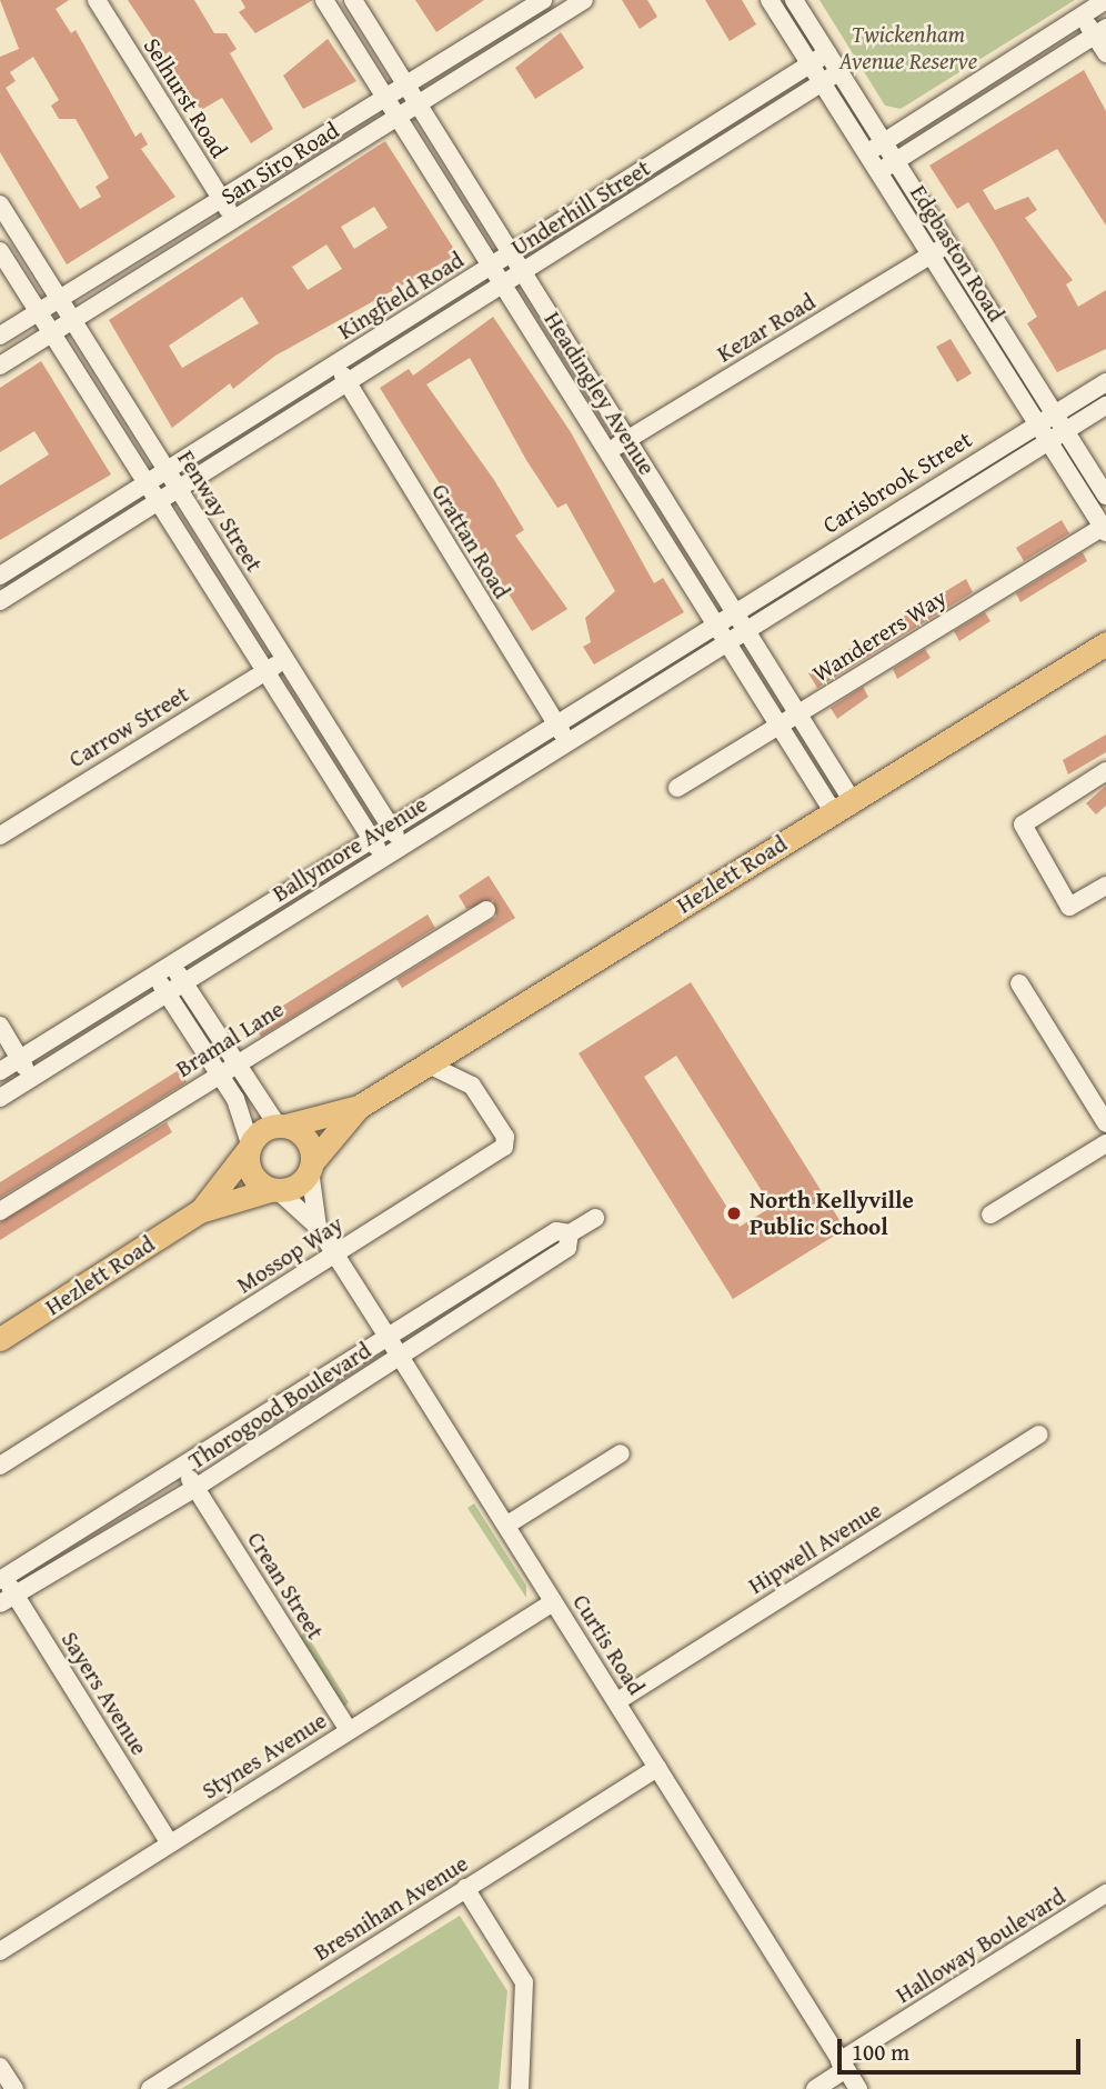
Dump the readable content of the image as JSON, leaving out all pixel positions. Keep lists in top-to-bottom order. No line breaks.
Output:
{"streets":{"main road":["Hezlett Road"],"street":["Selhurst Road","San Siro Road","Underhill Street","Edgbaston Road","Kingfield Road","Kezar Road","Headingley Avenue","Carisbrook Street","Fenway Street","Grattan Road","Wanderers Way","Carrow Street","Ballymore Avenue","Bramal Lane","Mossop Way","Thorogood Boulevard","Hipwell Avenue","Crean Street","Curtis Road","Sayers Avenue","Stynes Avenue","Bresnihan Avenue","Halloway Boulevard"]},"crossings":[["Selhurst Road","San Siro Road"],["San Siro Road","Headingley Avenue"],["San Siro Road","Fenway Street"],["Underhill Street","Edgbaston Road"],["Underhill Street","Headingley Avenue"],["Underhill Street","Grattan Road"],["Edgbaston Road","Kingfield Road"],["Edgbaston Road","Kezar Road"],["Edgbaston Road","Carisbrook Street"],["Edgbaston Road","Wanderers Way"],["Kingfield Road","Headingley Avenue"],["Kingfield Road","Fenway Street"],["Kingfield Road","Grattan Road"],["Kezar Road","Headingley Avenue"],["Headingley Avenue","Carisbrook Street"],["Headingley Avenue","Wanderers Way"],["Headingley Avenue","Ballymore Avenue"],["Headingley Avenue","Hezlett Road"],["Carisbrook Street","Ballymore Avenue"],["Fenway Street","Carrow Street"],["Fenway Street","Ballymore Avenue"],["Grattan Road","Ballymore Avenue"],["Hezlett Road","Mossop Way"],["Hezlett Road","Curtis Road"],["Mossop Way","Curtis Road"],["Thorogood Boulevard","Crean Street"],["Thorogood Boulevard","Curtis Road"],["Thorogood Boulevard","Sayers Avenue"],["Hipwell Avenue","Curtis Road"],["Crean Street","Stynes Avenue"],["Curtis Road","Stynes Avenue"],["Curtis Road","Bresnihan Avenue"],["Curtis Road","Halloway Boulevard"],["Sayers Avenue","Stynes Avenue"]],"parks":["Twickenham Avenue Reserve"],"places":["North Kellyville Public School"],"scale_bar":"100 m"}
